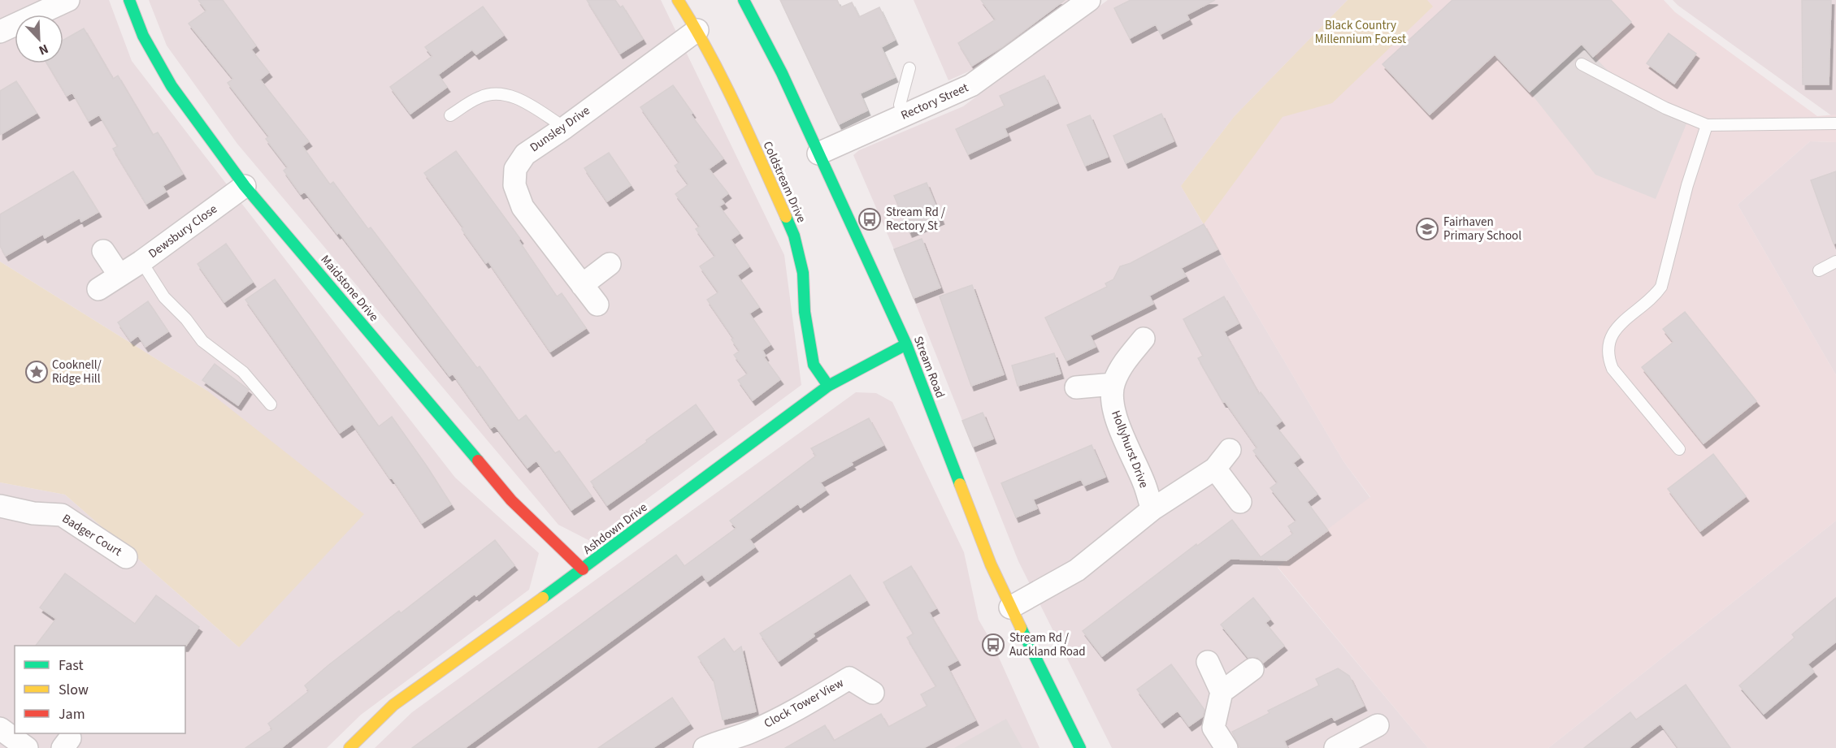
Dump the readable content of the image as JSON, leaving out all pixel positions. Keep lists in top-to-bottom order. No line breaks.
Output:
{"streets":{"main road":["Coldstream Drive","Maidstone Drive","Stream Road","Ashdown Drive"],"street":["Rectory Street","Dunsley Drive","Dewsbury Close","Hollyhurst Drive","Badger Court","Clock Tower View"]},"crossings":[["Rectory Street","Stream Road"],["Dunsley Drive","Coldstream Drive"],["Coldstream Drive","Ashdown Drive"],["Dewsbury Close","Maidstone Drive"],["Maidstone Drive","Ashdown Drive"],["Stream Road","Ashdown Drive"]],"parks":["Black Country Millennium Forest"],"places":{"bus stop":["Stream Rd / Rectory St","Stream Rd / Auckland Road"],"school or university":["Fairhaven Primary School"],"place":["Cooknell/ Ridge Hill"]},"legend":["Fast","Slow","Jam"],"north":"bottom right"}
